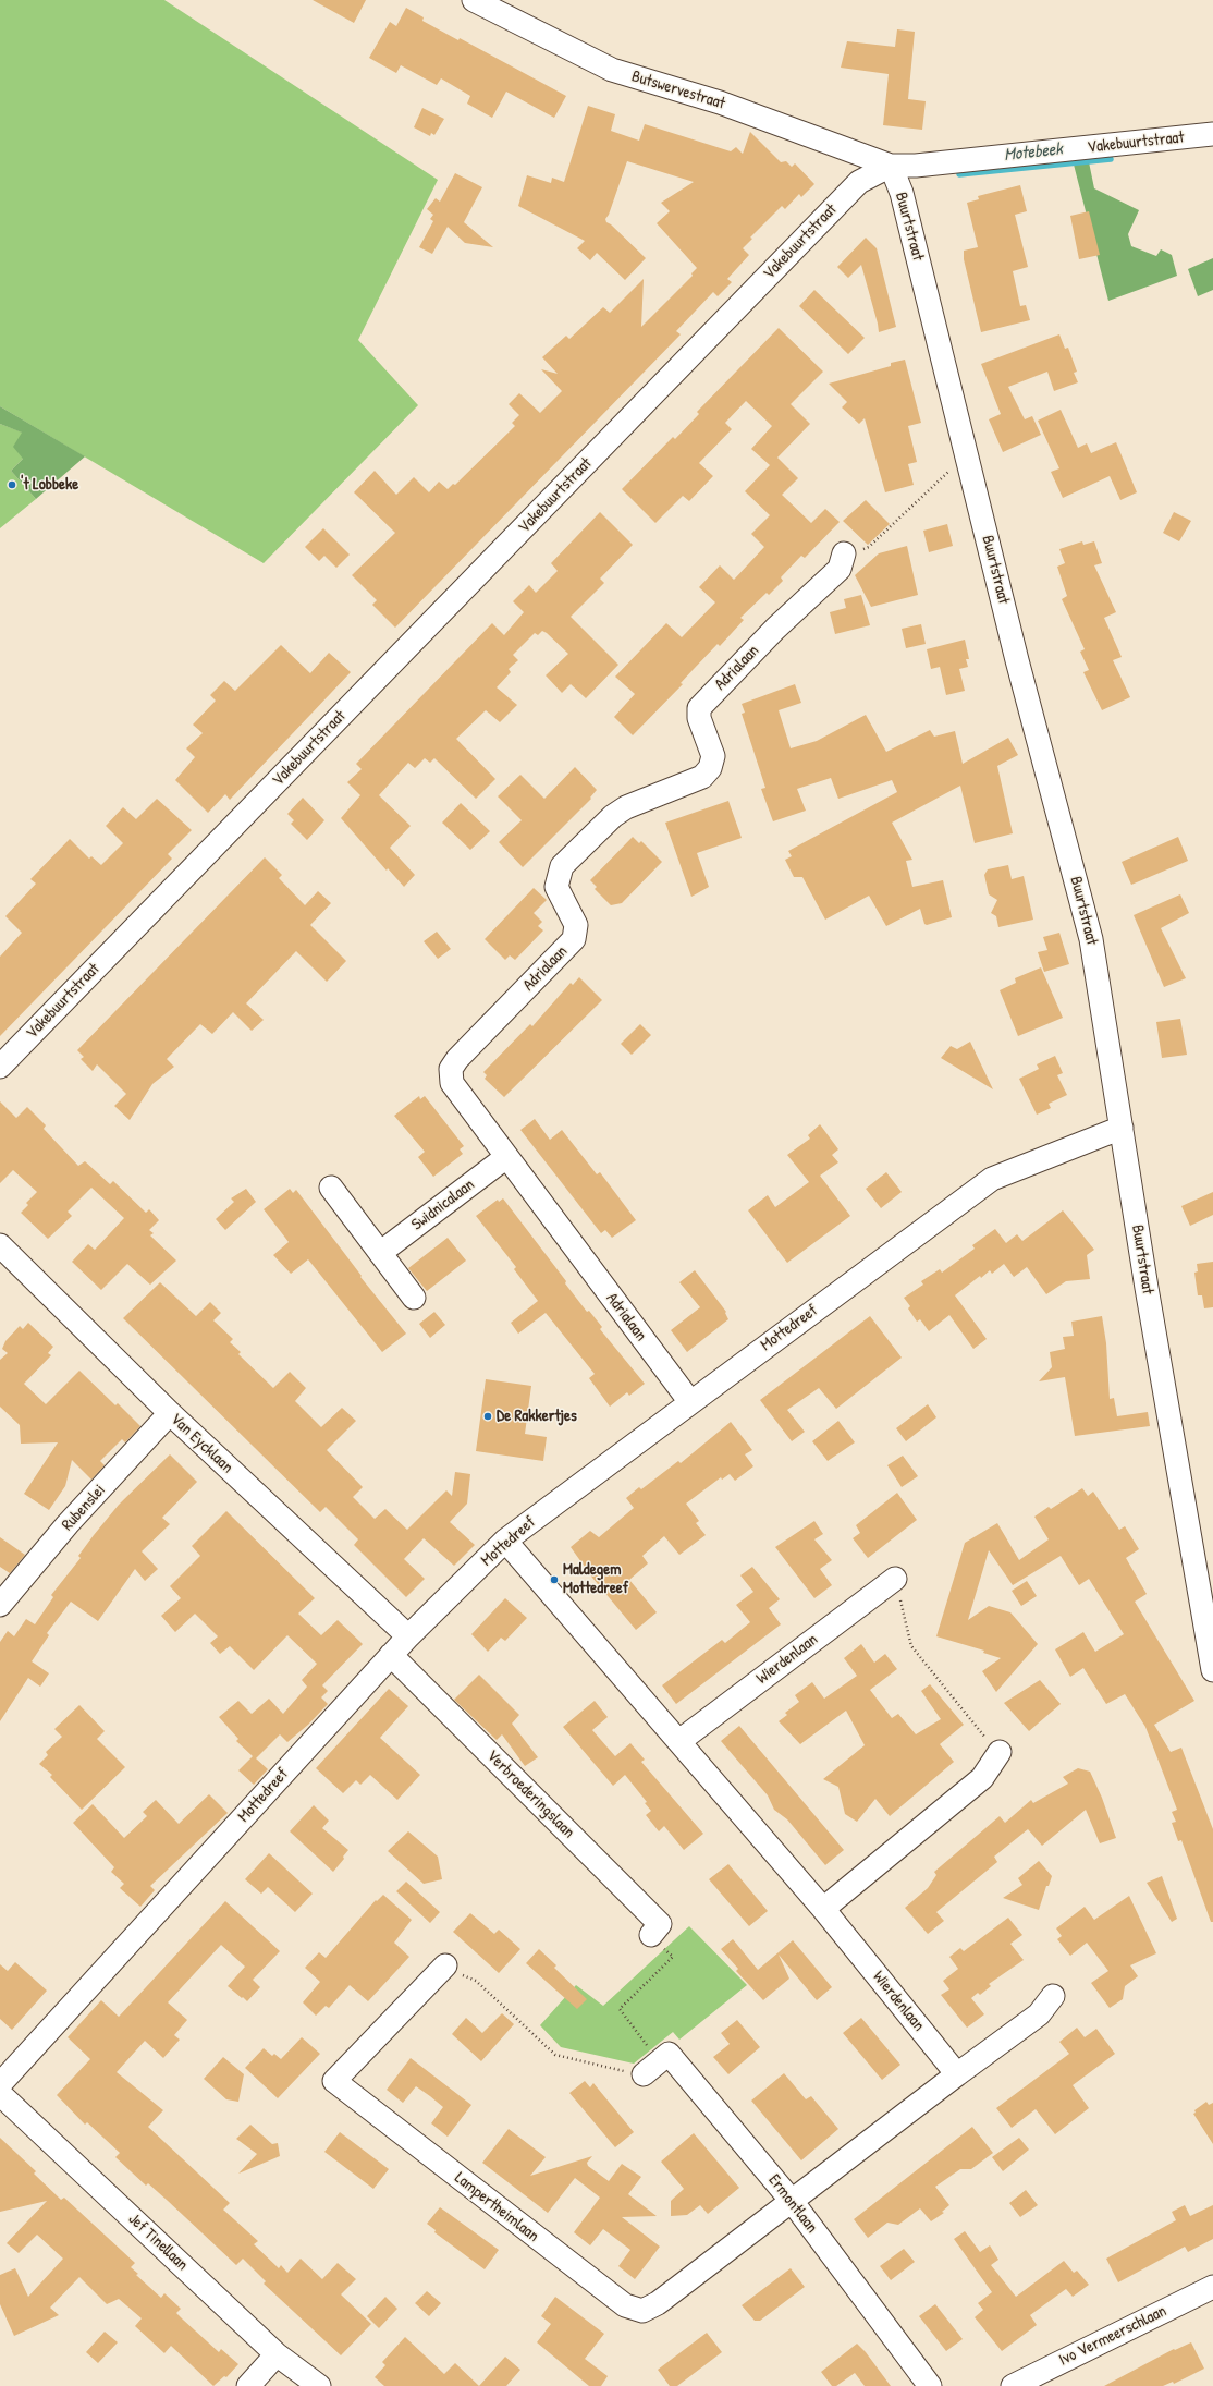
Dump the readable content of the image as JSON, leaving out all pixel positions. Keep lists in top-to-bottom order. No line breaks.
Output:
{"streets":{"street":["Butswervestraat","Vakebuurtstraat","Buurtstraat","Adrialaan","Swidnicalaan","Mottedreef","Van Eycklaan","Rubenslei","Wierdenlaan","Verbroederingslaan","Ermontlaan","Lampertheimlaan","Jef Tinellaan","Ivo Vermeerschlaan"]},"crossings":[["Butswervestraat","Vakebuurtstraat"],["Butswervestraat","Buurtstraat"],["Vakebuurtstraat","Buurtstraat"],["Buurtstraat","Mottedreef"],["Adrialaan","Swidnicalaan"],["Adrialaan","Mottedreef"],["Mottedreef","Van Eycklaan"],["Mottedreef","Wierdenlaan"],["Mottedreef","Verbroederingslaan"],["Van Eycklaan","Rubenslei"],["Ermontlaan","Lampertheimlaan"]],"water":["Motebeek"],"places":["'t Lobbeke","De Rakkertjes","Maldegem Mottedreef"]}
